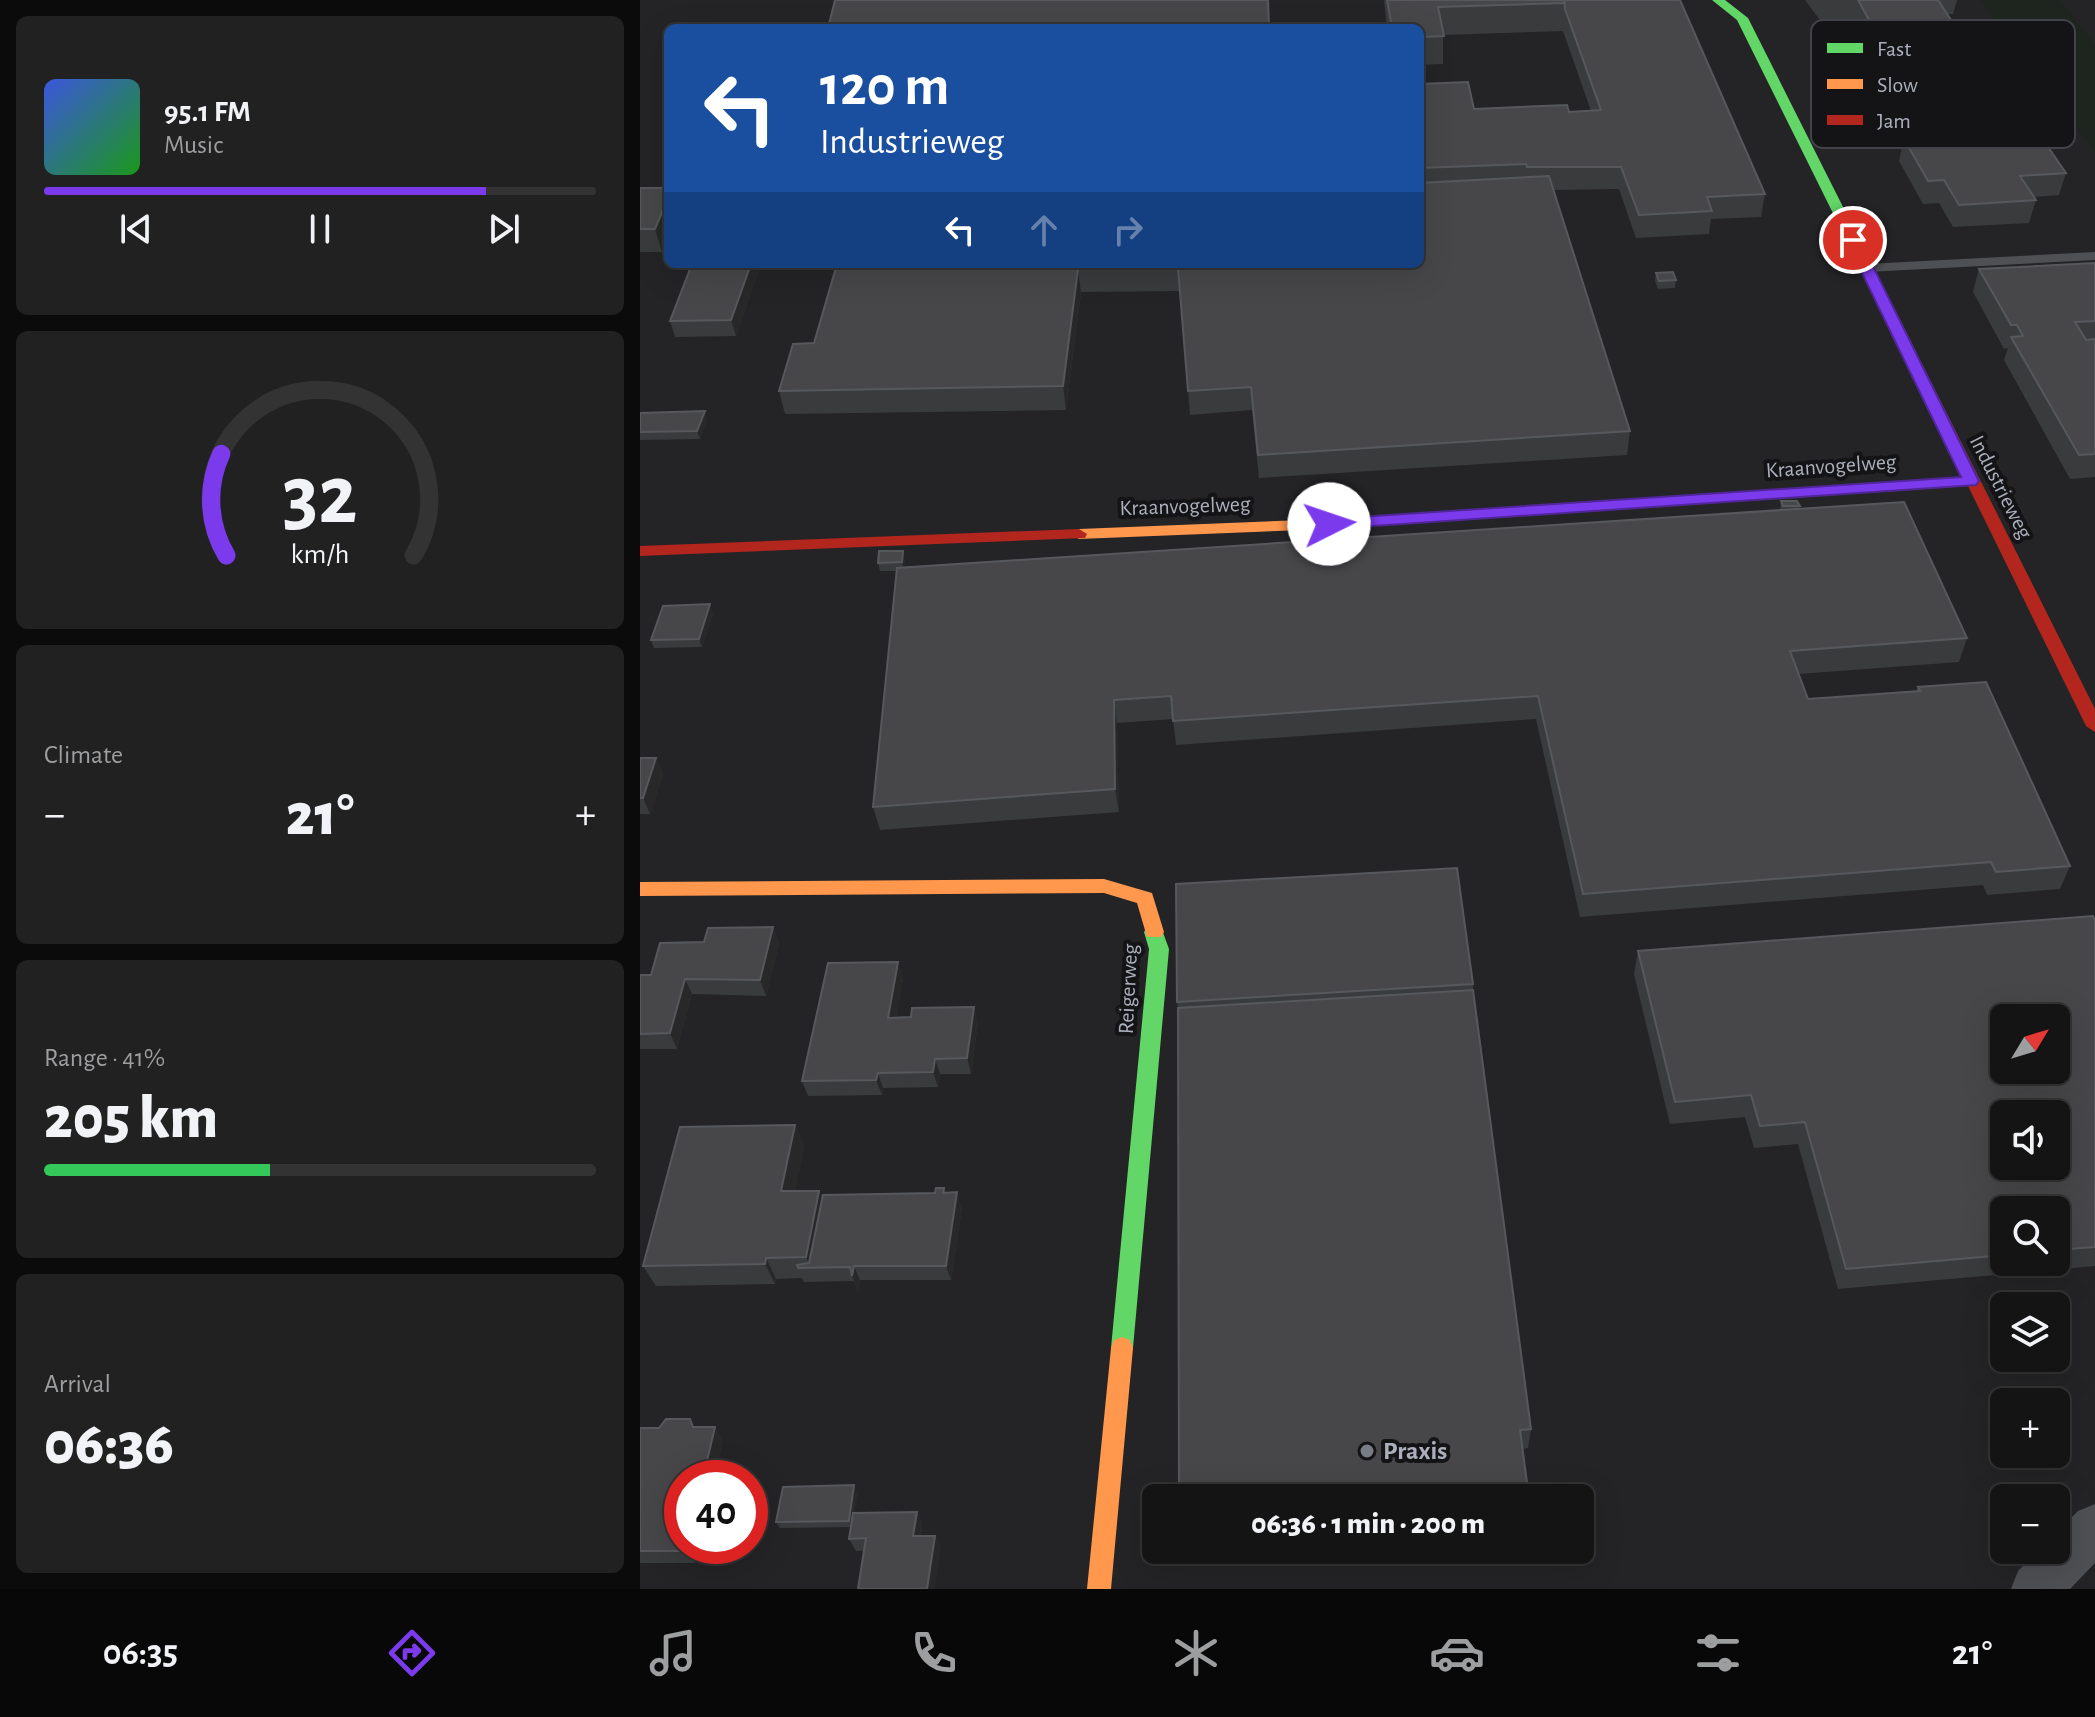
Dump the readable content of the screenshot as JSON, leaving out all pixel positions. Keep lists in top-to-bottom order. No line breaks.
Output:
{"streets":{"street":["Kraanvogelweg","Industrieweg","Reigerweg"]},"crossings":[["Kraanvogelweg","Industrieweg"]],"places":["Praxis"],"legend":["Fast","Slow","Jam"],"north":"top right","page":{"turn":["120 m","Industrieweg"],"song":["95.1 FM","Music"],"tile":["Climate",["Range · 41%","205 km"],["Arrival","06:36"]],"heat":["−","21°","+"],"map_buttons":["+","−"],"limit":"40","trip":"06:36 · 1 min · 200 m","tabs":["06:35","21°"],"gauge":["32","km/h"]}}
